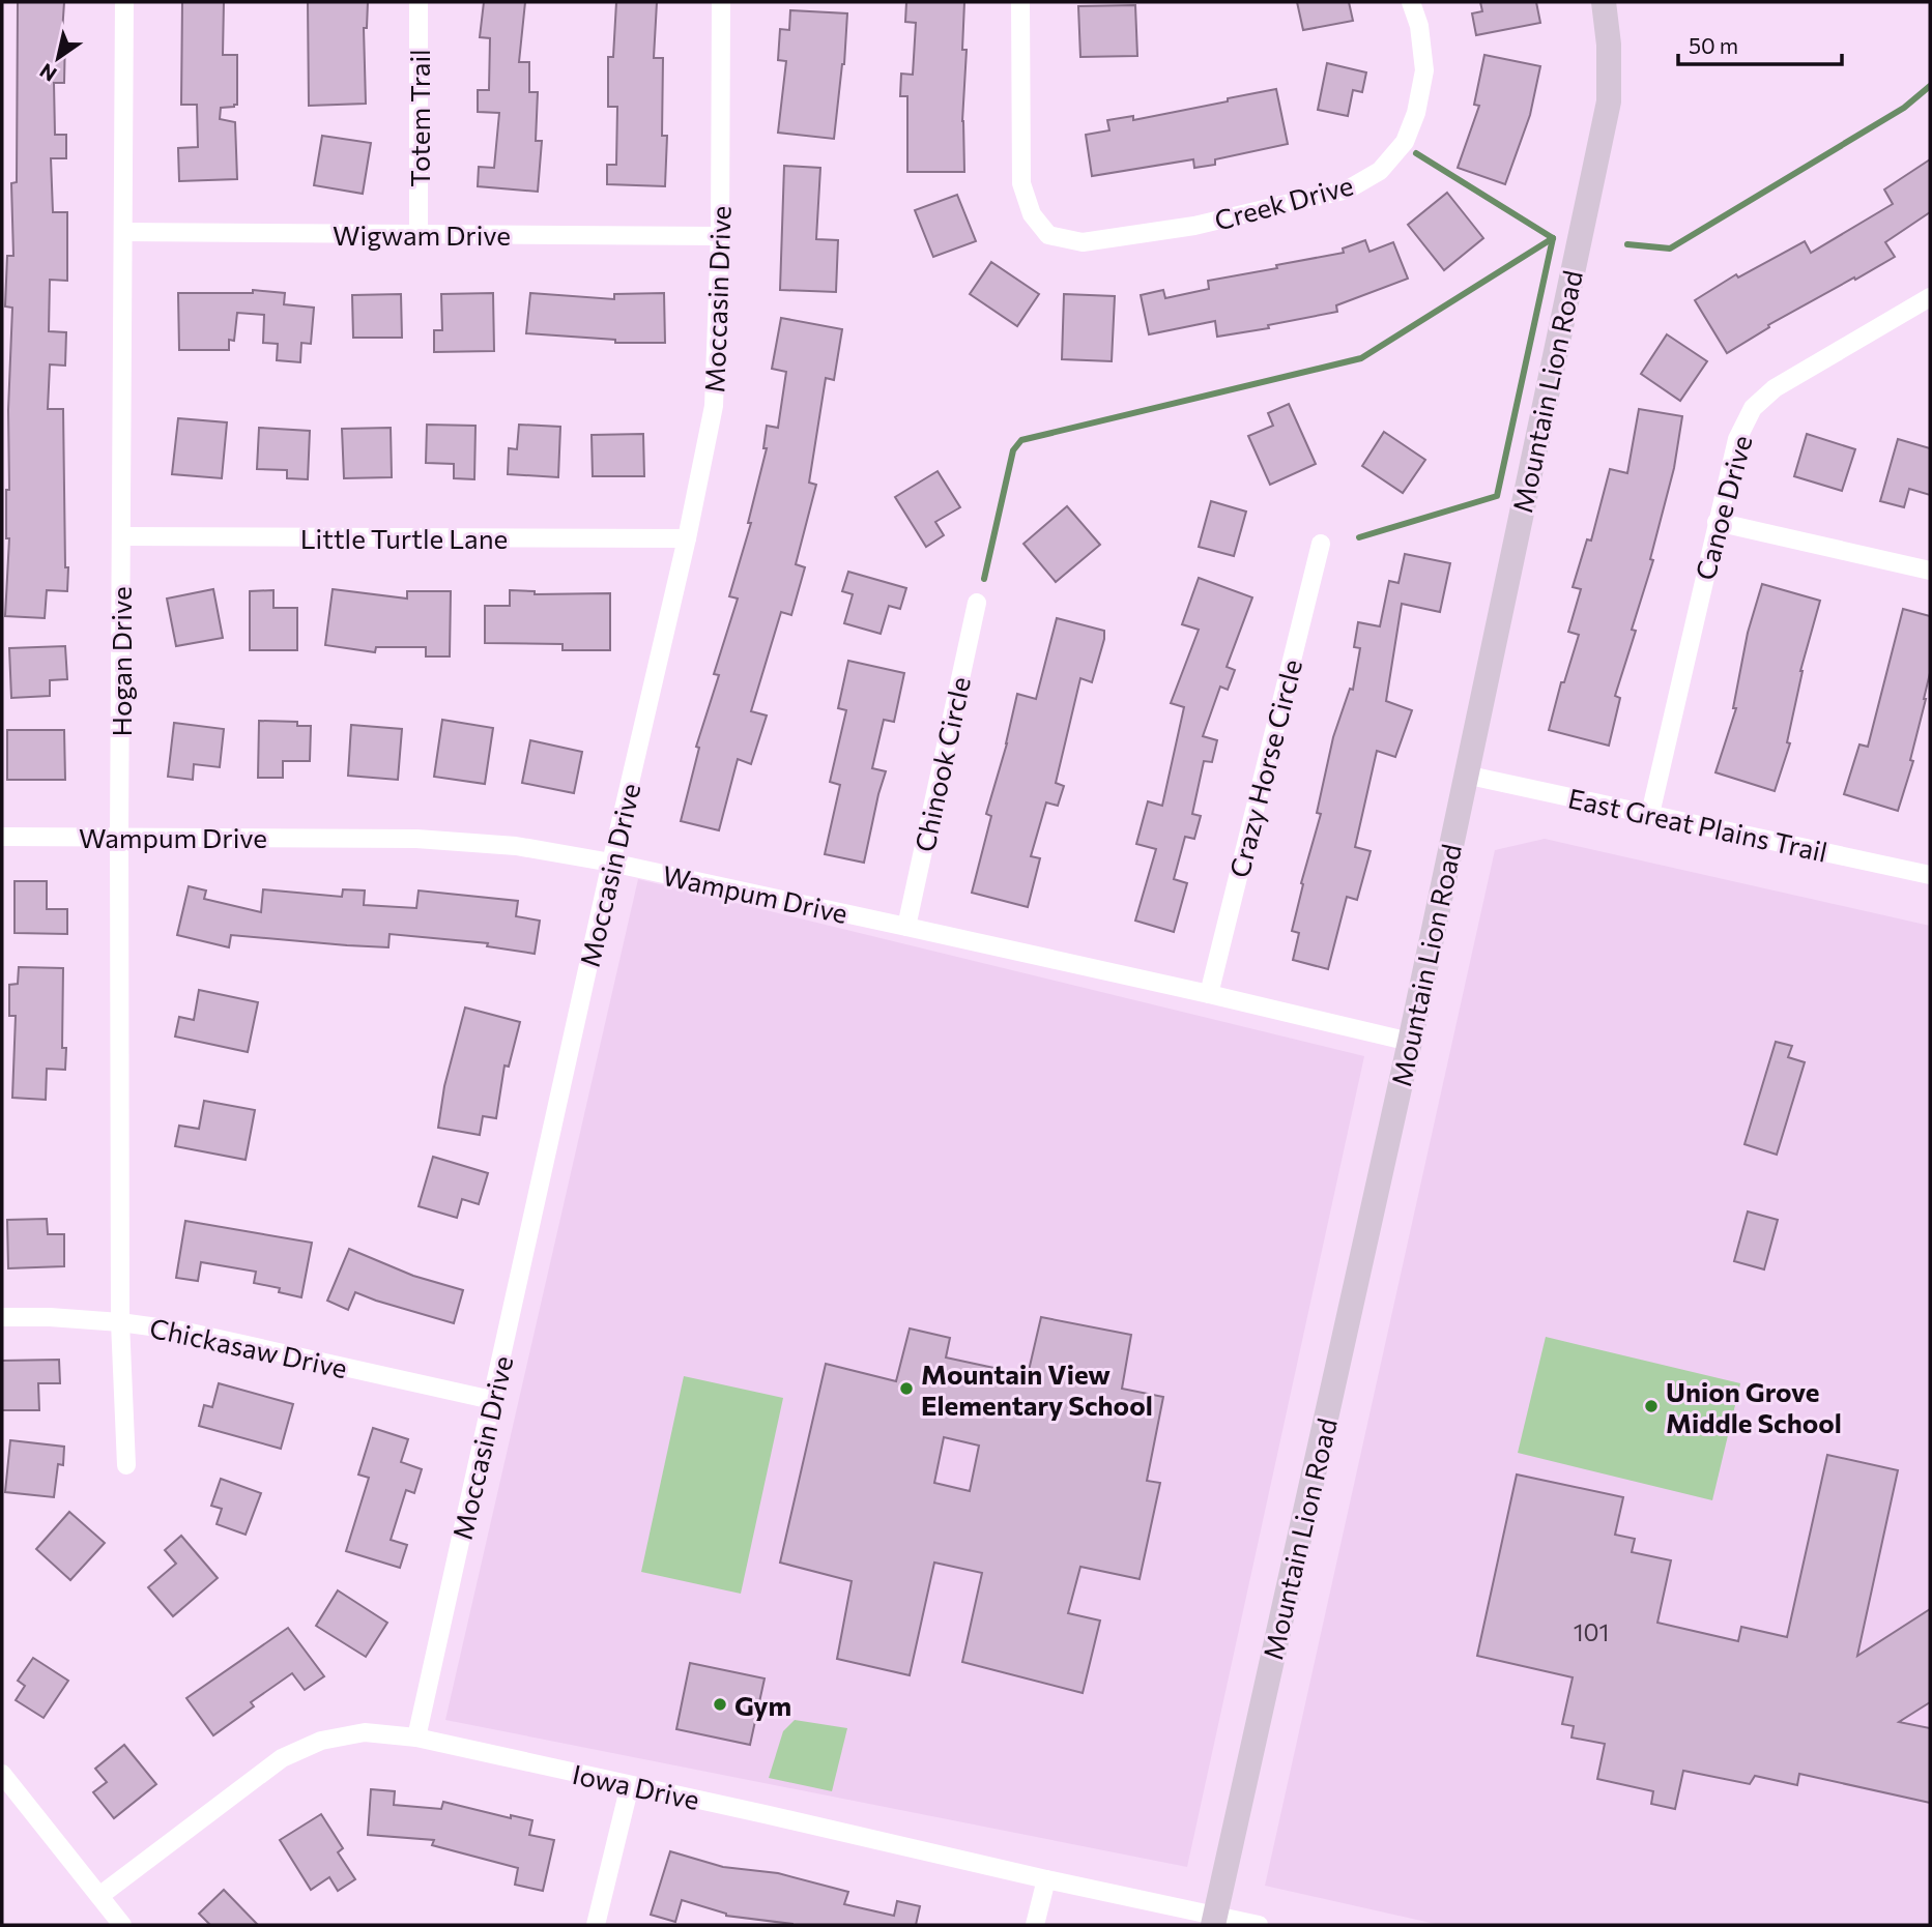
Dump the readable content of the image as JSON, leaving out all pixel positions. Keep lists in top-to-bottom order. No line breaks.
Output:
{"streets":{"street":["Totem Trail","Creek Drive","Wigwam Drive","Moccasin Drive","Mountain Lion Road","Canoe Drive","Little Turtle Lane","Hogan Drive","Chinook Circle","Crazy Horse Circle","East Great Plains Trail","Wampum Drive","Chickasaw Drive","Iowa Drive"]},"crossings":[["Totem Trail","Wigwam Drive"],["Wigwam Drive","Moccasin Drive"],["Wigwam Drive","Hogan Drive"],["Moccasin Drive","Little Turtle Lane"],["Moccasin Drive","Wampum Drive"],["Moccasin Drive","Chickasaw Drive"],["Moccasin Drive","Iowa Drive"],["Mountain Lion Road","East Great Plains Trail"],["Mountain Lion Road","Wampum Drive"],["Mountain Lion Road","Iowa Drive"],["Canoe Drive","East Great Plains Trail"],["Little Turtle Lane","Hogan Drive"],["Hogan Drive","Wampum Drive"],["Hogan Drive","Chickasaw Drive"],["Chinook Circle","Wampum Drive"],["Crazy Horse Circle","Wampum Drive"]],"places":["Mountain View Elementary School","Union Grove Middle School","Gym"],"house_numbers":["101"],"scale_bar":"50 m","north":"bottom left"}
